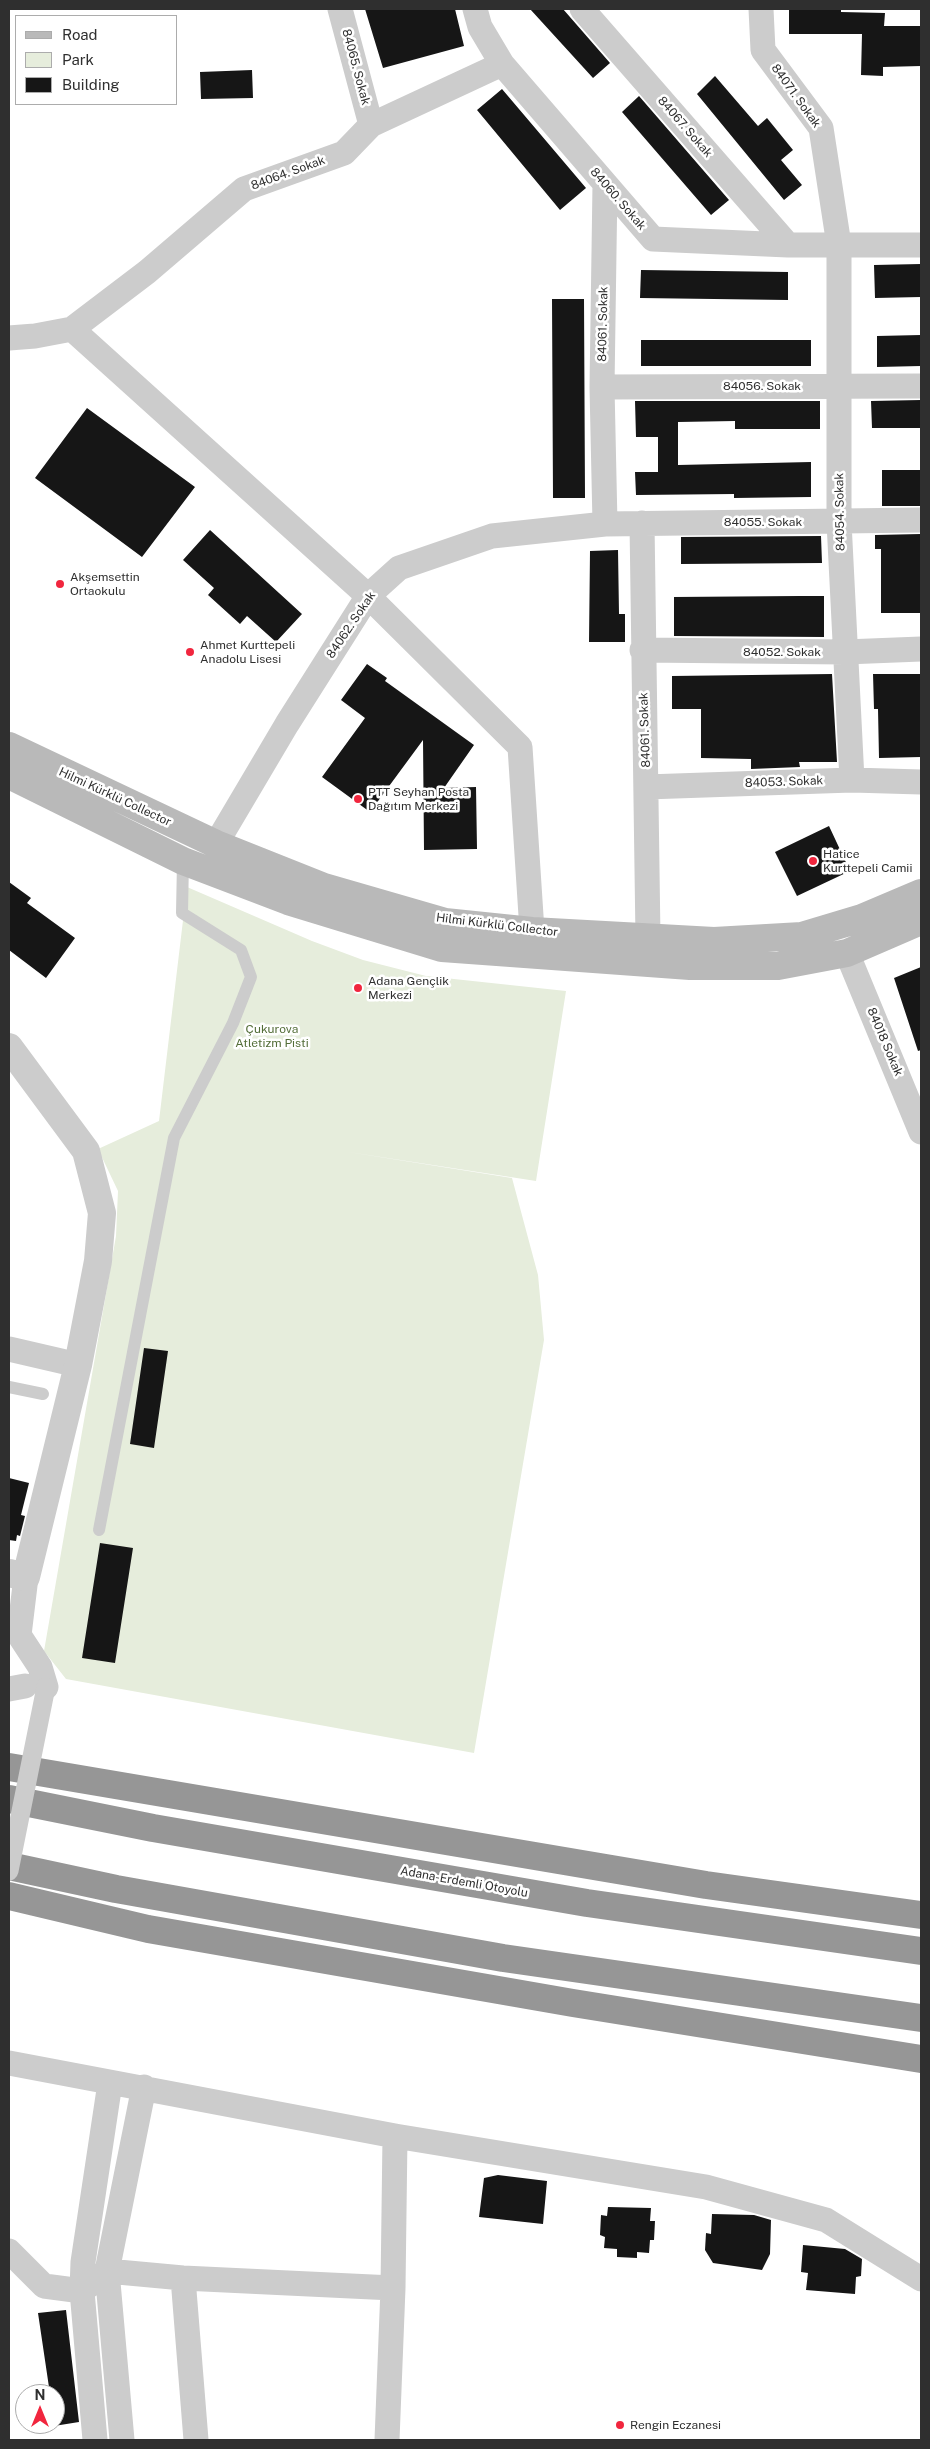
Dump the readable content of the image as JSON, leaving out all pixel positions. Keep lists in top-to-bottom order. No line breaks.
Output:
{"streets":{"highway":["Adana-Erdemli Otoyolu"],"main road":["Hilmi Kürklü Collector"],"street":["84065. Sokak","84071. Sokak","84067. Sokak","84064. Sokak","84060. Sokak","84061. Sokak","84056. Sokak","84054. Sokak","84055. Sokak","84062. Sokak","84052. Sokak","84053. Sokak","84018 Sokak"]},"crossings":[["84065. Sokak","84064. Sokak"],["84071. Sokak","84060. Sokak"],["84071. Sokak","84054. Sokak"],["84067. Sokak","84060. Sokak"],["84064. Sokak","84060. Sokak"],["84060. Sokak","84061. Sokak"],["84060. Sokak","84054. Sokak"],["84061. Sokak","84056. Sokak"],["84061. Sokak","84055. Sokak"],["84061. Sokak","84062. Sokak"],["84061. Sokak","84052. Sokak"],["84061. Sokak","84053. Sokak"],["84061. Sokak","Hilmi Kürklü Collector"],["84056. Sokak","84054. Sokak"],["84054. Sokak","84055. Sokak"],["84054. Sokak","84052. Sokak"],["84054. Sokak","84053. Sokak"],["84055. Sokak","84062. Sokak"],["84062. Sokak","Hilmi Kürklü Collector"],["Hilmi Kürklü Collector","84018 Sokak"]],"parks":["Çukurova Atletizm Pisti"],"places":["Akşemsettin Ortaokulu","Ahmet Kurttepeli Anadolu Lisesi","PTT Seyhan Posta Dağıtım Merkezi","Hatice Kurttepeli Camii","Adana Gençlik Merkezi","Rengin Eczanesi"],"legend":["Road","Park","Building"],"north":"top"}
